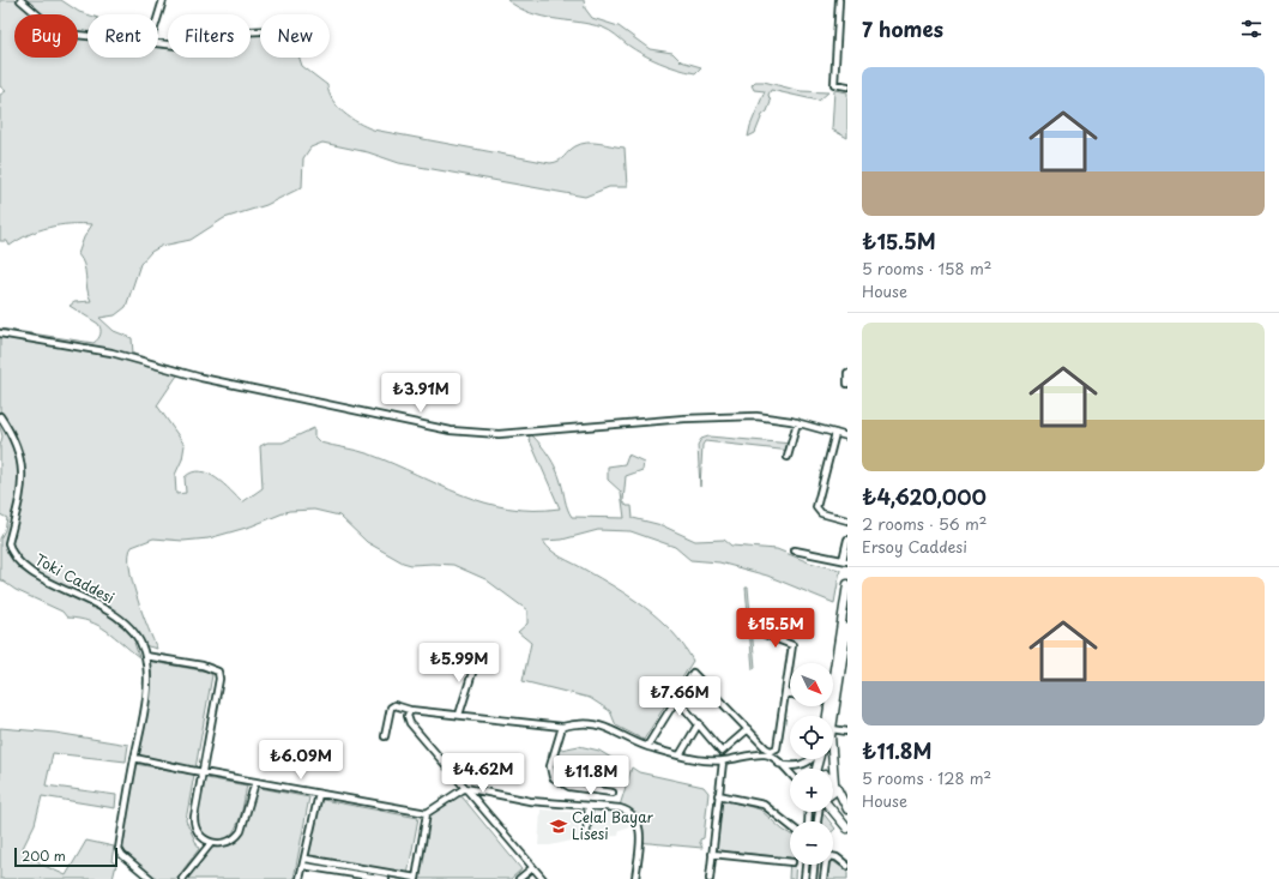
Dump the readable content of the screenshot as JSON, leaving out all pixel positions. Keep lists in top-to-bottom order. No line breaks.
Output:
{"streets":{"street":["Toki Caddesi"]},"places":{"school or university":["Celal Bayar Lisesi"]},"scale_bar":"200 m","north":"bottom right","page":{"heading":"7 homes","chip":["Buy","Rent","Filters","New"],"list":[{"name":"₺15.5M","note":"5 rooms · 158 m² · House"},{"name":"₺4,620,000","note":"2 rooms · 56 m² · Ersoy Caddesi"},{"name":"₺11.8M","note":"5 rooms · 128 m² · House"}],"price":["₺3.91M","₺15.5M","₺5.99M","₺7.66M","₺6.09M","₺4.62M","₺11.8M"],"map_buttons":["+","−"],"scale":"200 m"}}
